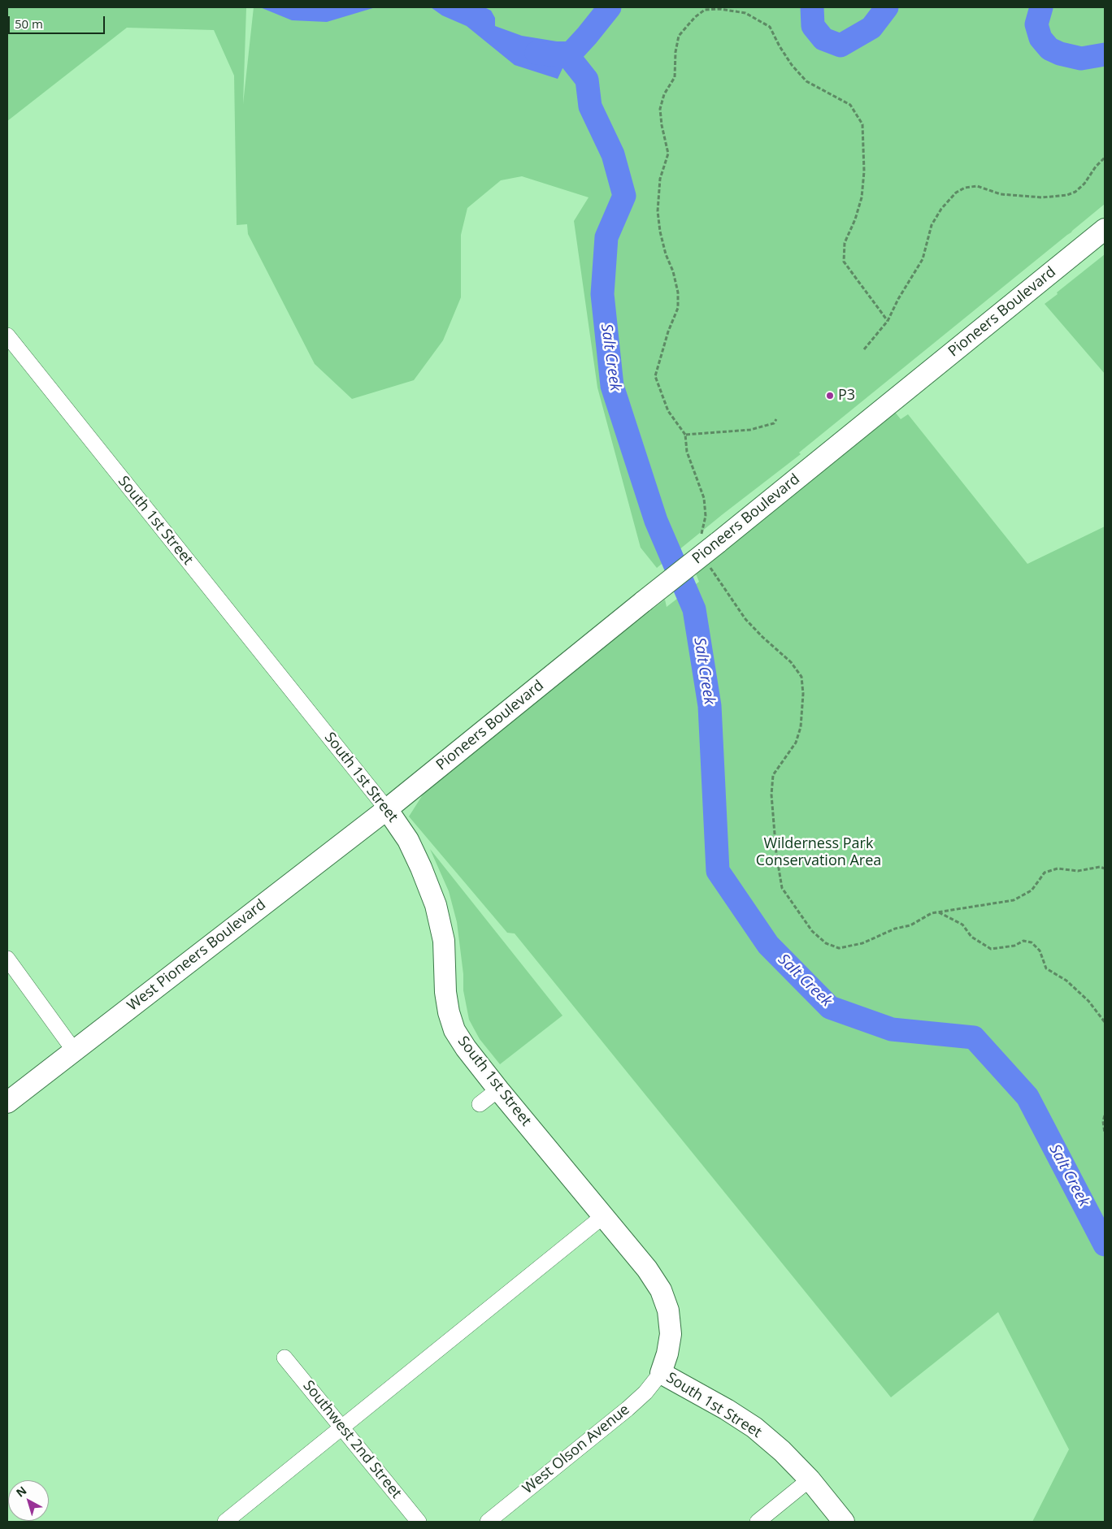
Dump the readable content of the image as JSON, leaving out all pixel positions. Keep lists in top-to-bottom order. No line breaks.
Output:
{"streets":{"main road":["Pioneers Boulevard","South 1st Street","West Pioneers Boulevard"],"street":["Southwest 2nd Street","West Olson Avenue"]},"crossings":[["Pioneers Boulevard","South 1st Street"],["Pioneers Boulevard","West Pioneers Boulevard"],["South 1st Street","West Pioneers Boulevard"],["South 1st Street","West Olson Avenue"]],"water":["Salt Creek"],"parks":["Wilderness Park Conservation Area"],"places":["P3"],"scale_bar":"50 m","north":"top left"}
